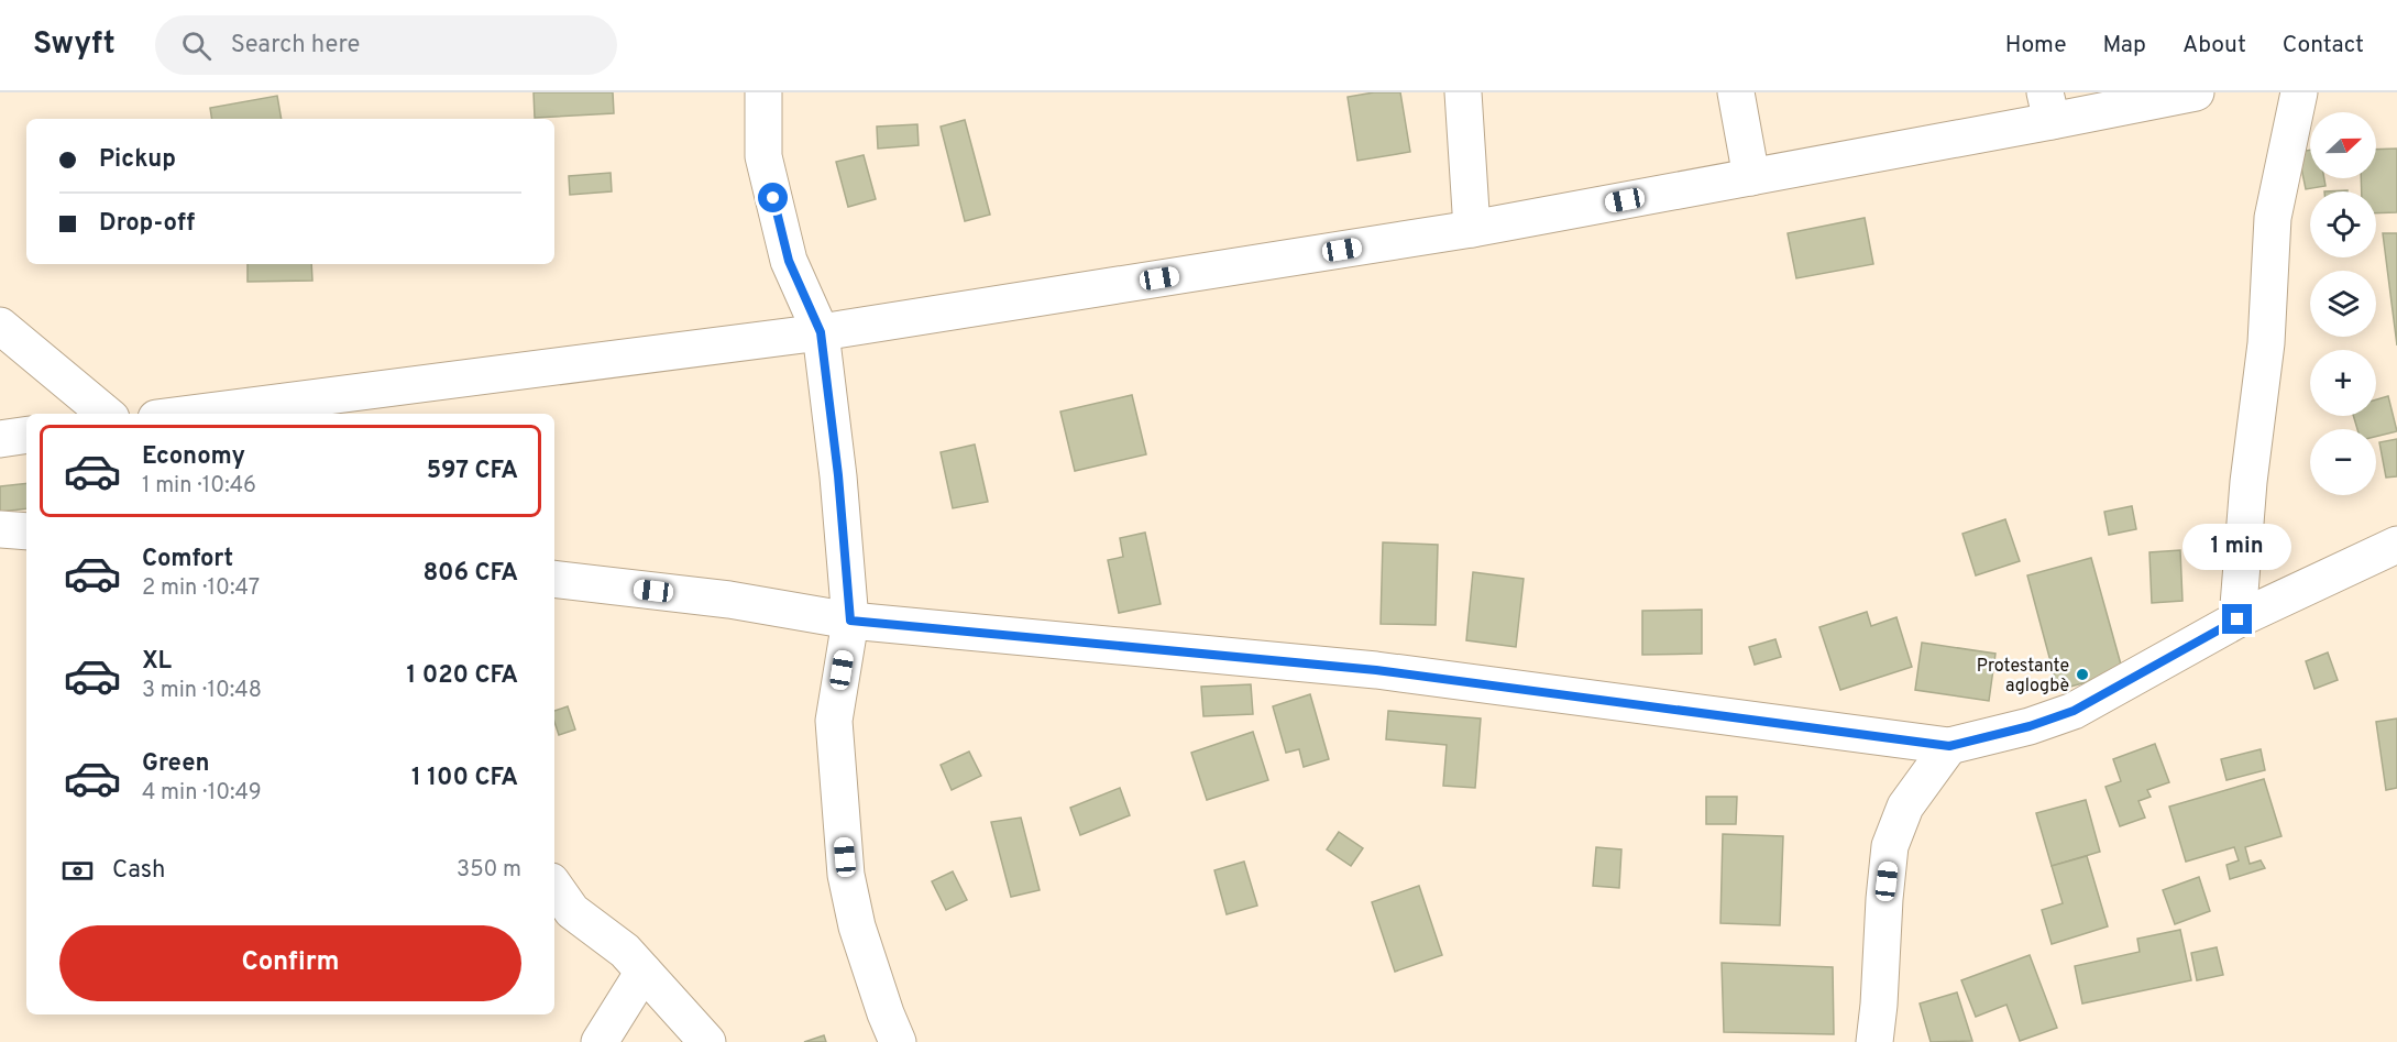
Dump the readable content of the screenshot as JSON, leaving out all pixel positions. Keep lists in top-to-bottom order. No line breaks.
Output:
{"places":["Protestante aglogbè"],"north":"right","page":{"header":"Swyft","search":"Search here","nav":["Home","Map","About","Contact"],"map_buttons":["+","−"],"banner":["Pickup","Drop-off"],"list":[{"name":"Economy","note":"1 min · 10:46","value":"597 CFA"},{"name":"Comfort","note":"2 min · 10:47","value":"806 CFA"},{"name":"XL","note":"3 min · 10:48","value":"1 020 CFA"},{"name":"Green","note":"4 min · 10:49","value":"1 100 CFA"}],"bubble":"1 min","pay":["Cash","350 m"],"buttons":"Confirm"}}
